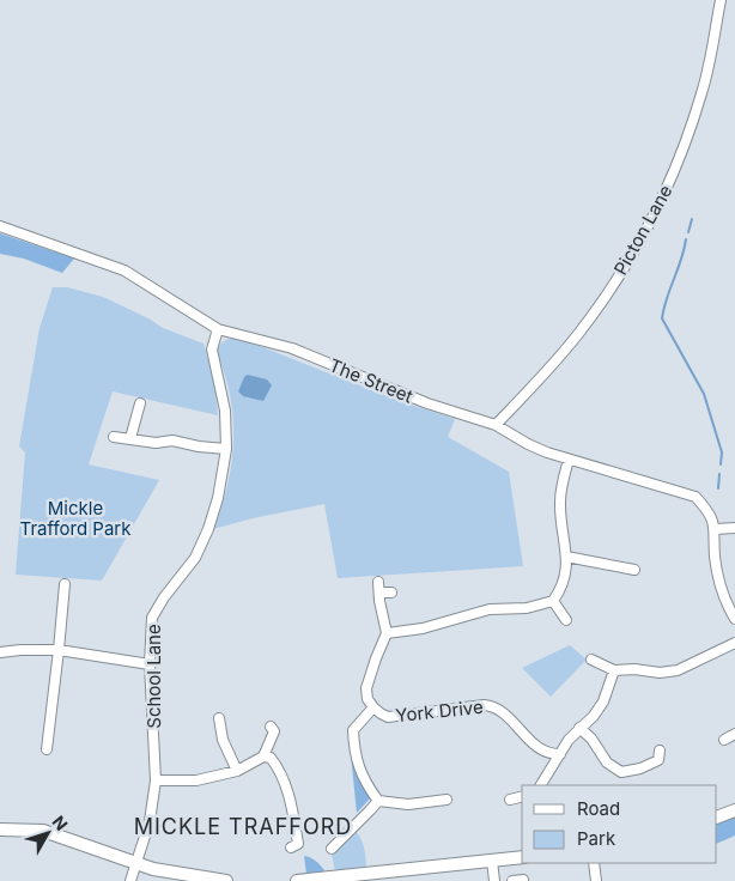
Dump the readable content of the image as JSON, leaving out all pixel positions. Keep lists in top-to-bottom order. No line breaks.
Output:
{"streets":{"street":["Picton Lane","The Street","School Lane","York Drive"]},"crossings":[["Picton Lane","The Street"],["The Street","School Lane"]],"districts":["MICKLE TRAFFORD"],"parks":["Mickle Trafford Park"],"legend":["Road","Park"],"north":"top right"}
